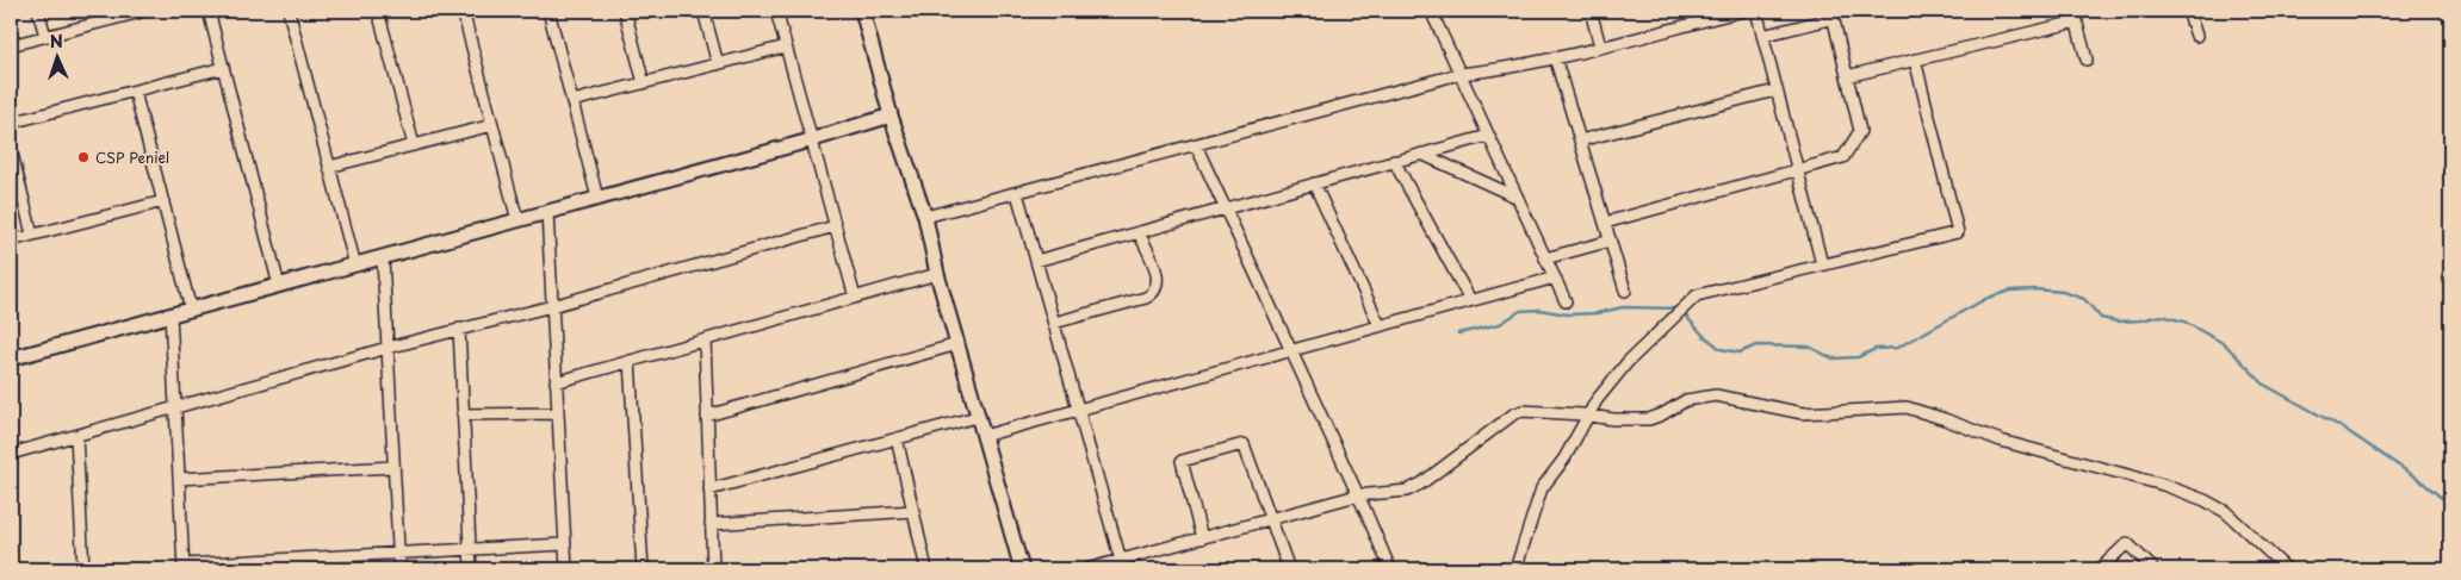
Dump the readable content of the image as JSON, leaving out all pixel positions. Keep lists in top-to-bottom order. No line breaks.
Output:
{"places":["CSP Peniel"],"north":"top"}
